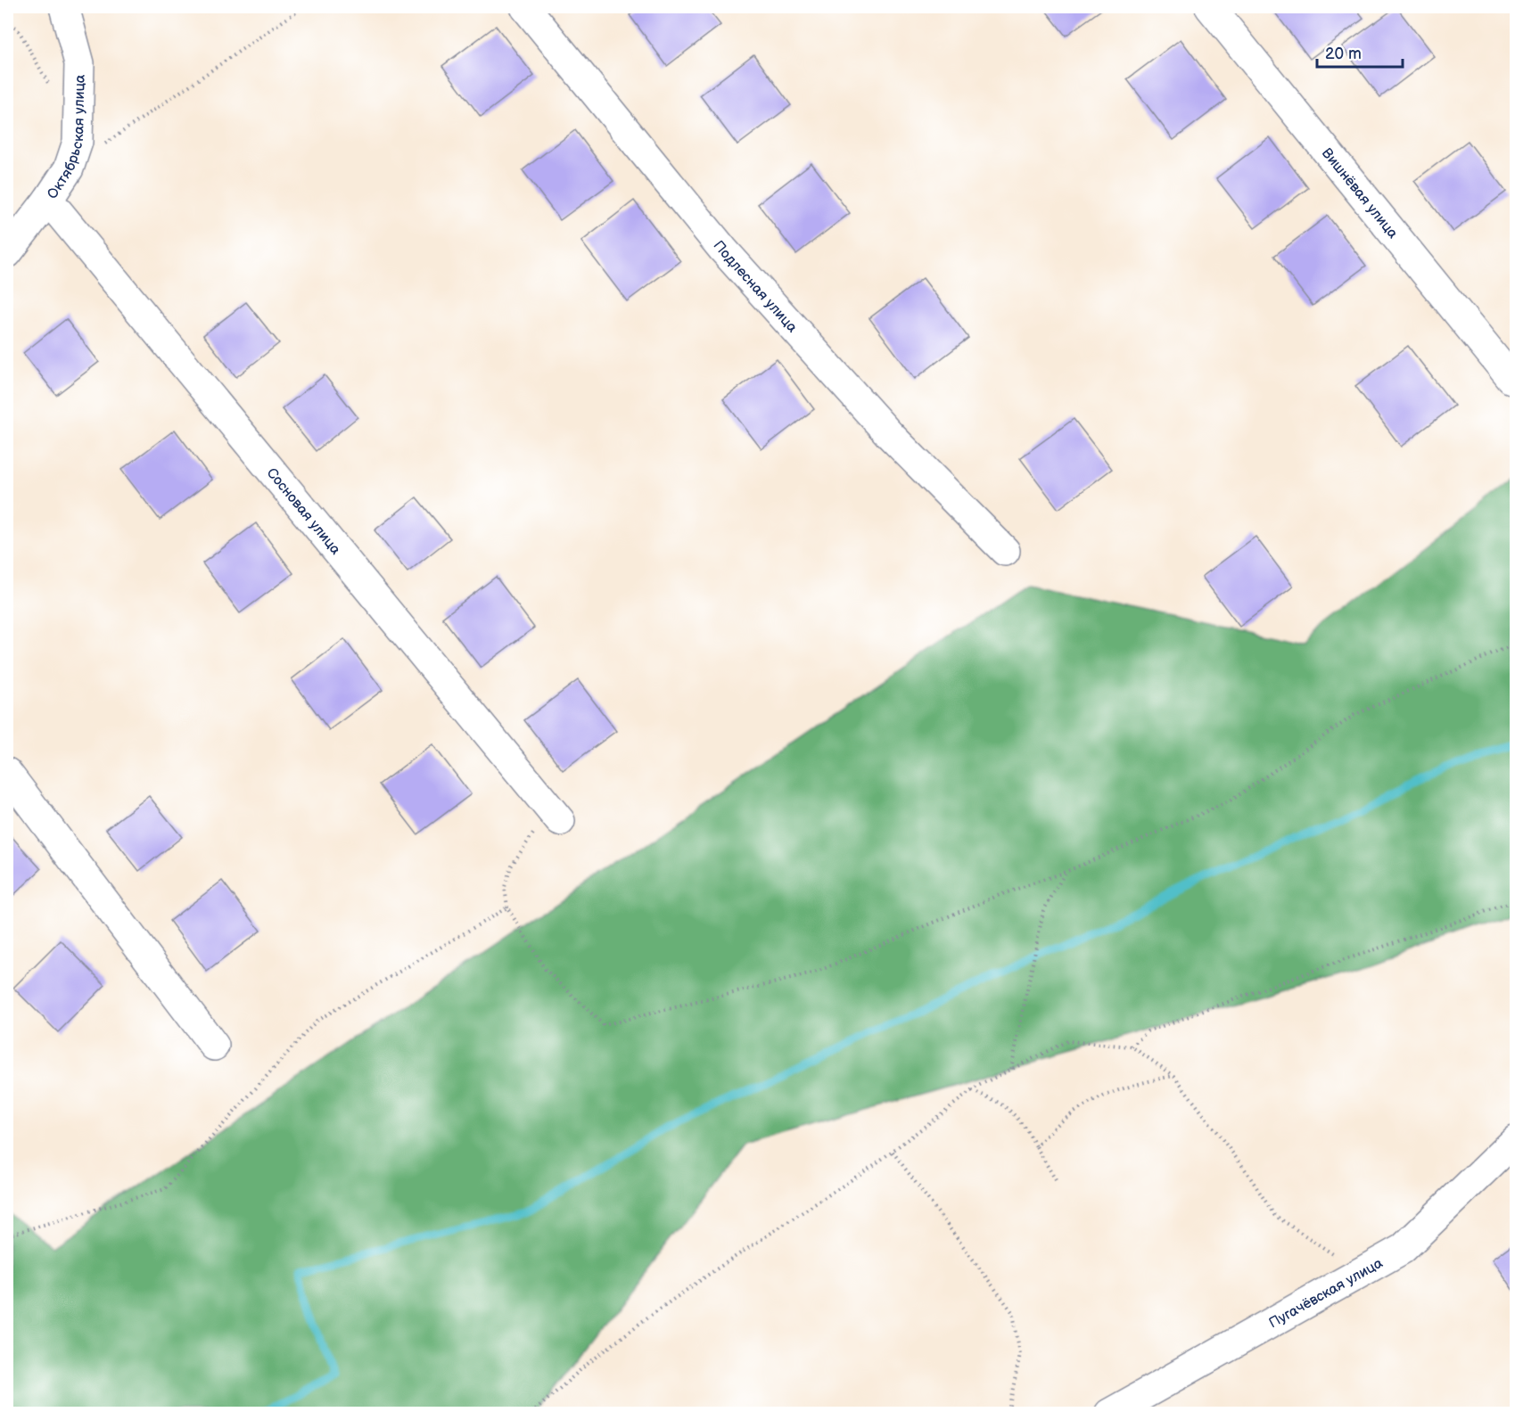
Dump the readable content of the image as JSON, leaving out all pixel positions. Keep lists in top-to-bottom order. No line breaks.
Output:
{"streets":{"street":["Октябрьская улица","Вишнёвая улица","Подлесная улица","Сосновая улица","Пугачёвская улица"]},"crossings":[["Октябрьская улица","Сосновая улица"]],"scale_bar":"20 m"}
